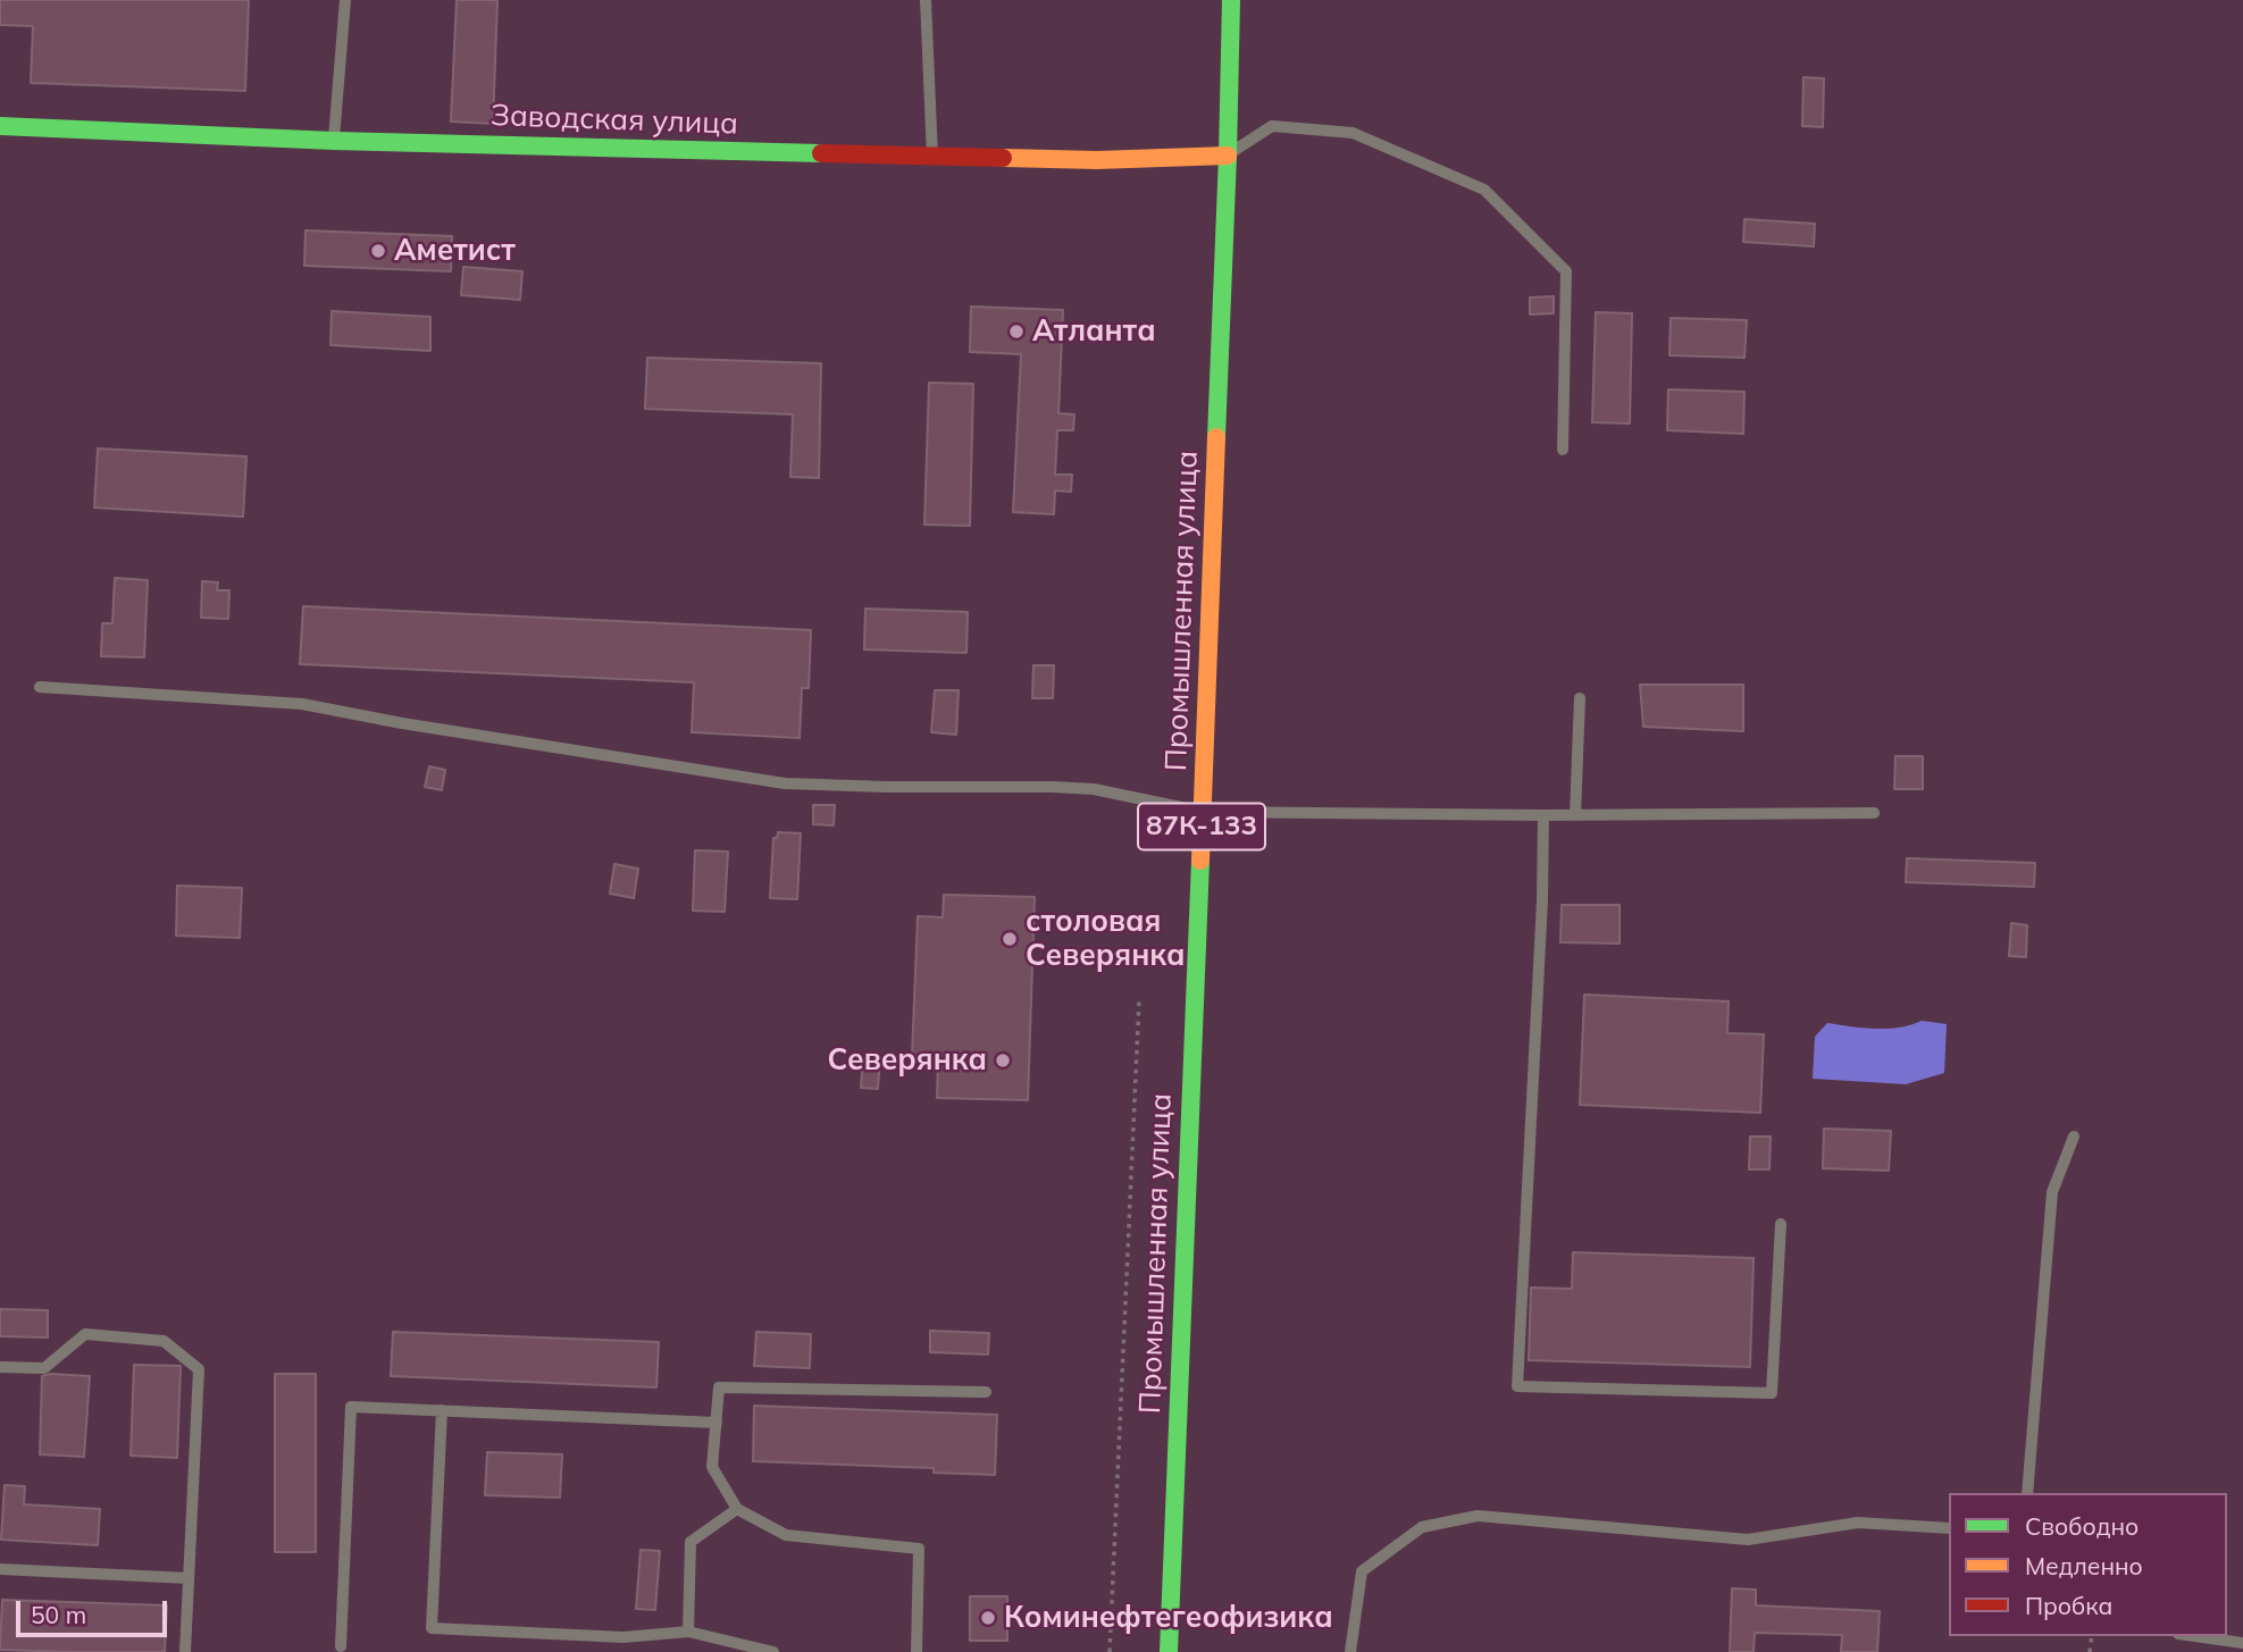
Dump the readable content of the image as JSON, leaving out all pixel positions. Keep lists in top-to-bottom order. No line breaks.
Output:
{"streets":{"main road":["Заводская улица","Промышленная улица","87К-133"]},"crossings":[["Заводская улица","Промышленная улица"]],"places":["Аметист","Атланта","столовая Северянка","Северянка","Коминефтегеофизика"],"legend":["Свободно","Медленно","Пробка"],"scale_bar":"50 m"}
